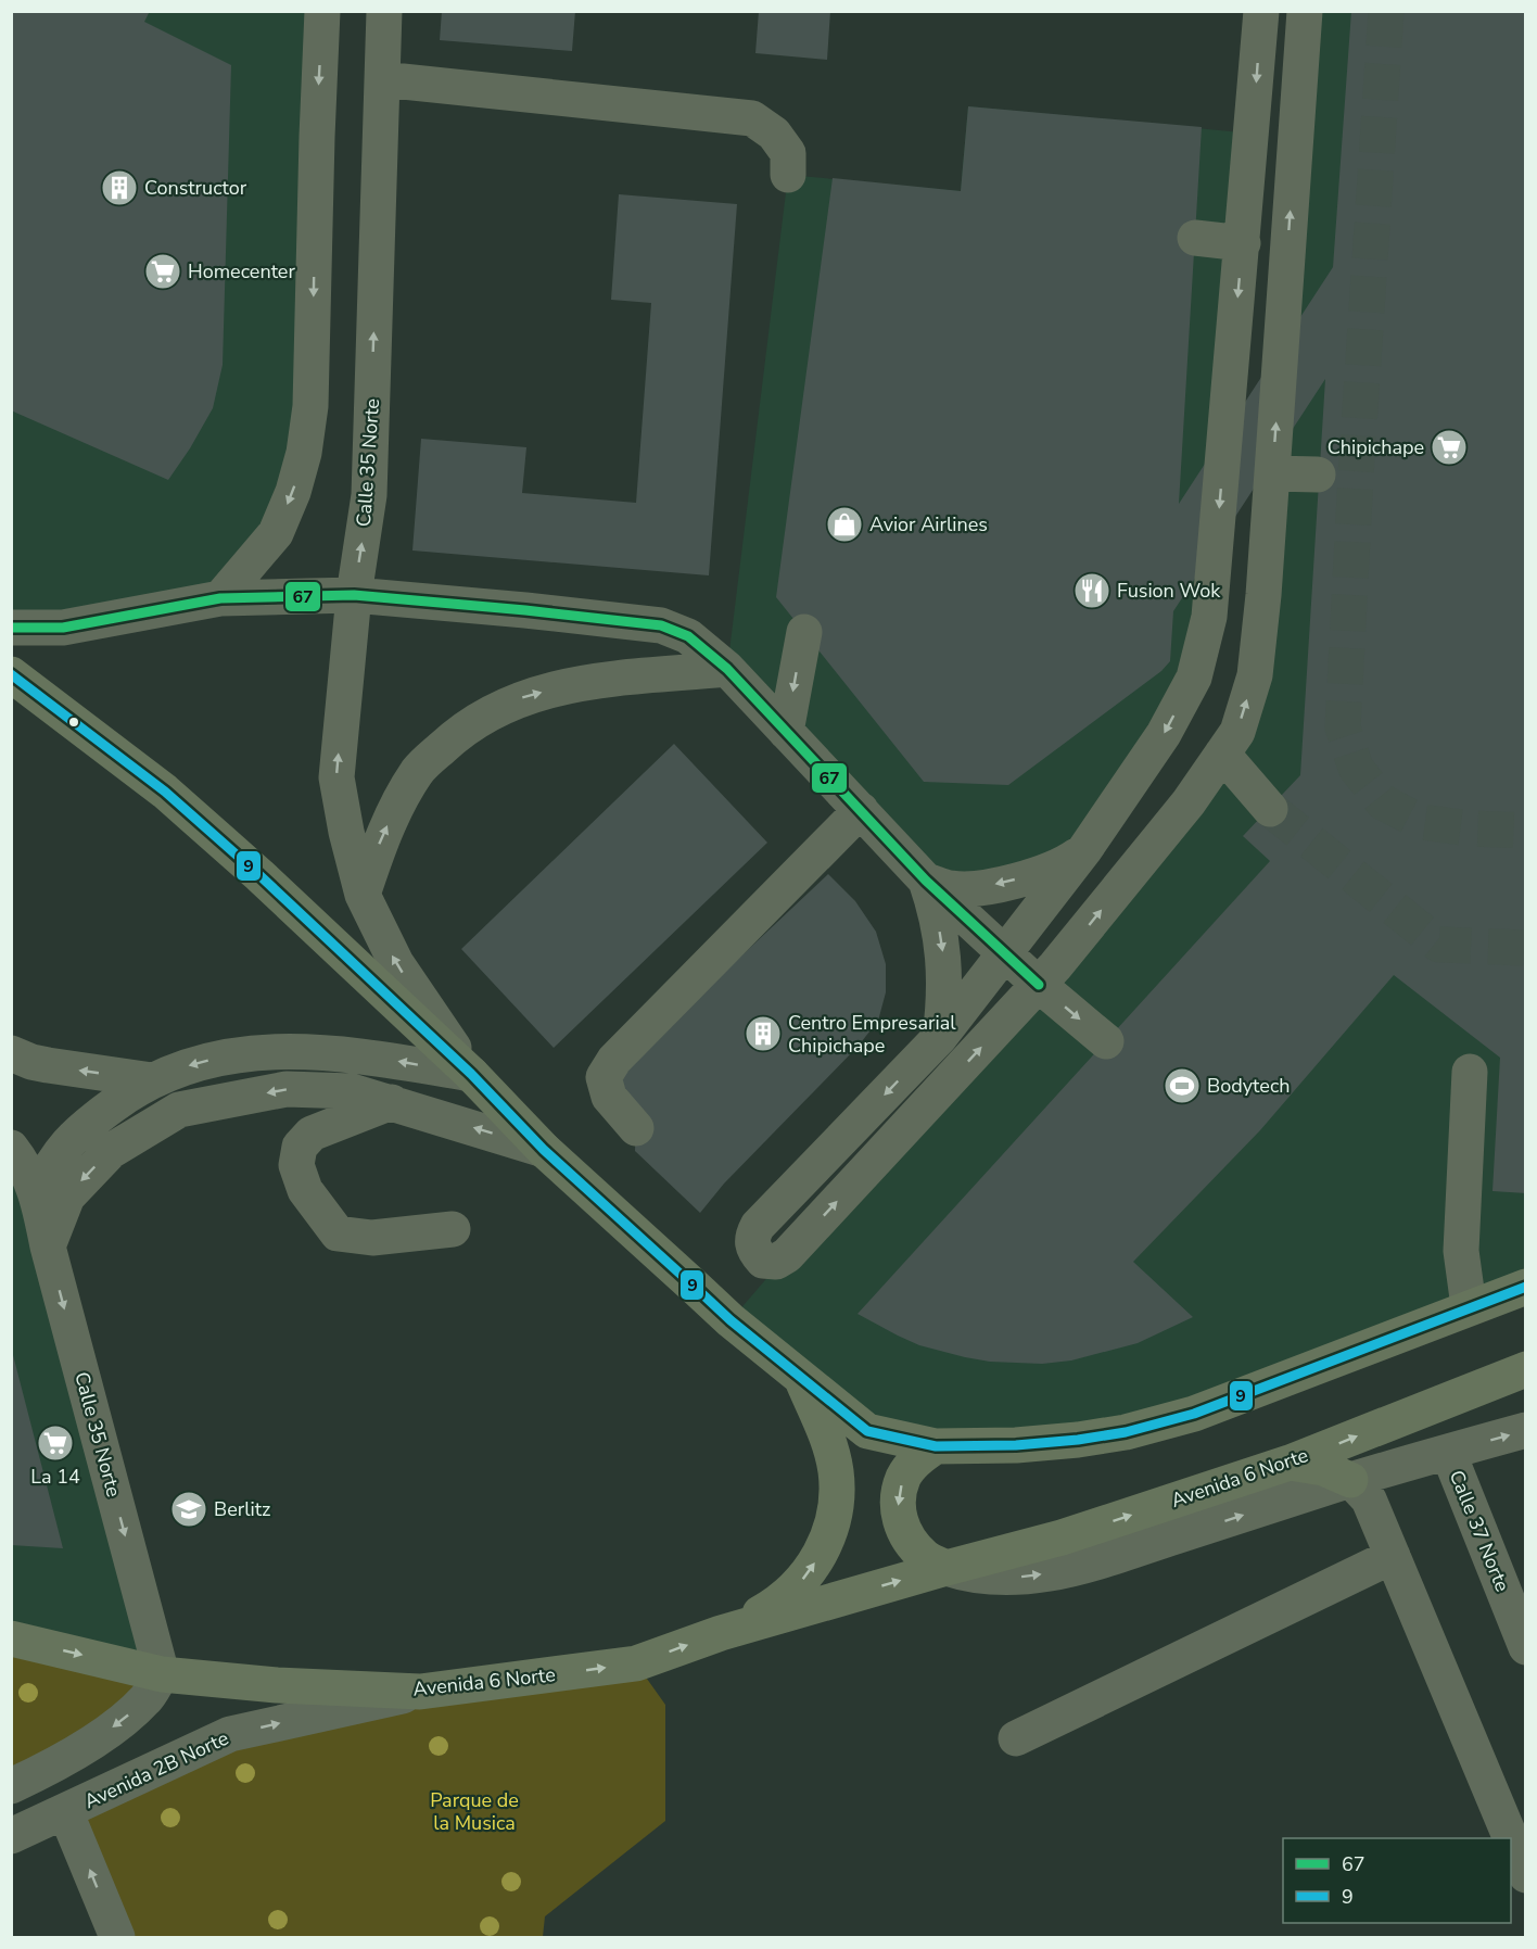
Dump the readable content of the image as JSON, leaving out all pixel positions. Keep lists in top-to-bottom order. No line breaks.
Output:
{"streets":{"main road":["Avenida 6 Norte"],"street":["Calle 35 Norte","Calle 37 Norte","Avenida 2B Norte"]},"crossings":[["Calle 35 Norte","Avenida 6 Norte"],["Avenida 6 Norte","Calle 37 Norte"],["Avenida 6 Norte","Avenida 2B Norte"]],"parks":["Parque de la Musica"],"places":{"building":["Constructor","Centro Empresarial Chipichape"],"supermarket":["Homecenter","Chipichape","La 14"],"shop":["Avior Airlines"],"restaurant":["Fusion Wok"],"sports":["Bodytech"],"school or university":["Berlitz"]},"lines":["transit line 67","transit line 9"],"legend":["67","9"]}
